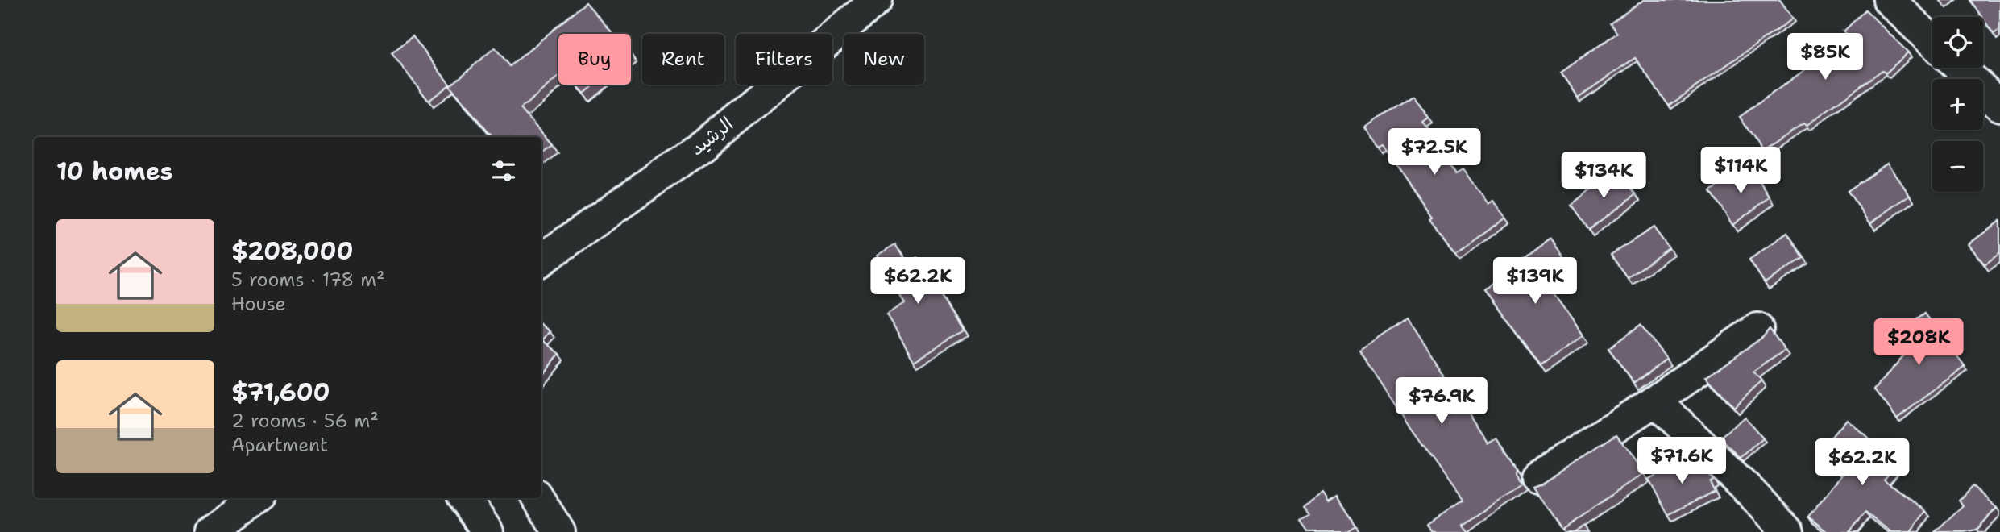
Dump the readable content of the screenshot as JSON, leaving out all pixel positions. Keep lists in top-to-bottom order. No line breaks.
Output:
{"streets":{"street":["الرشيد"]},"page":{"map_buttons":["+","−"],"price":["$85K","$72.5K","$114K","$134K","$62.2K","$139K","$208K","$76.9K","$71.6K","$62.2K"],"chip":["Buy","Rent","Filters","New"],"heading":"10 homes","list":[{"name":"$208,000","note":"5 rooms · 178 m² · House"},{"name":"$71,600","note":"2 rooms · 56 m² · Apartment"}]}}
